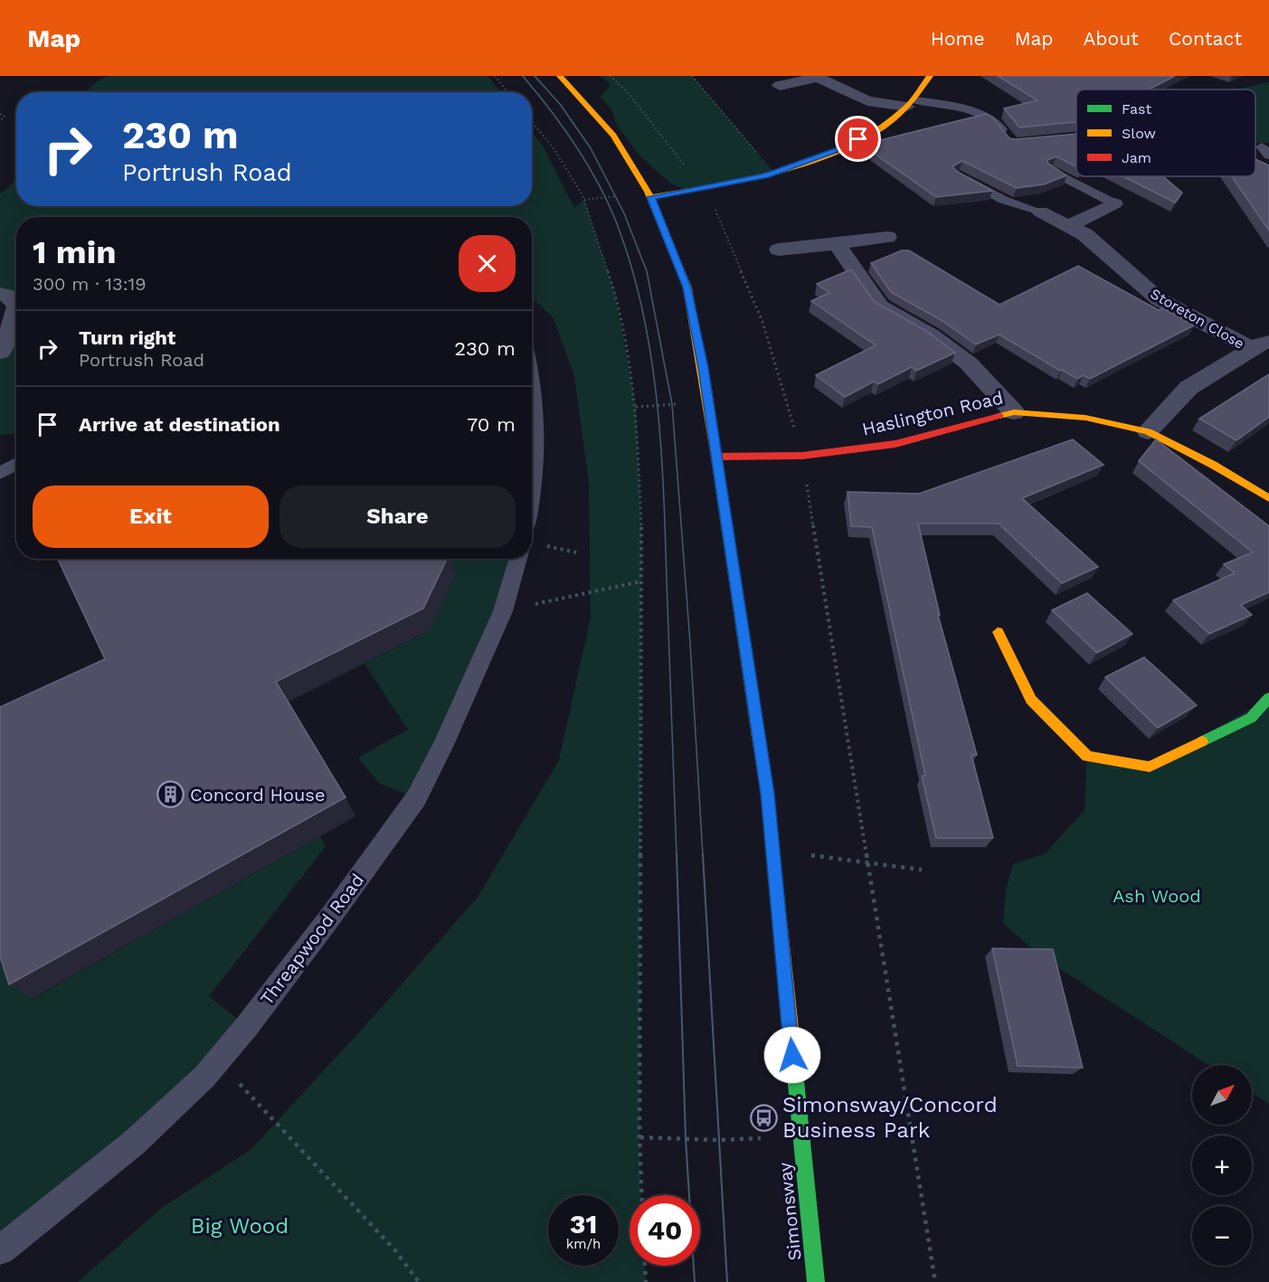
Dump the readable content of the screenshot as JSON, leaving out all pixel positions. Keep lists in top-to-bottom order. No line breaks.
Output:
{"streets":{"street":["Storeton Close","Haslington Road","Simonsway"],"lane":["Threapwood Road"]},"crossings":[["Haslington Road","Simonsway"]],"parks":["Ash Wood","Big Wood"],"places":{"building":["Concord House"],"bus stop":["Simonsway/Concord Business Park"]},"legend":["Fast","Slow","Jam"],"north":"top right","page":{"header":"Map","nav":["Home","Map","About","Contact"],"turn":["230 m","Portrush Road"],"heading":["1 min","300 m · 13:19"],"list":[{"name":"Turn right","note":"Portrush Road","value":"230 m"},{"name":"Arrive at destination","value":"70 m"}],"buttons":["Exit","Share"],"map_buttons":["+","−"],"speed":"31 km/h","limit":"40"}}
